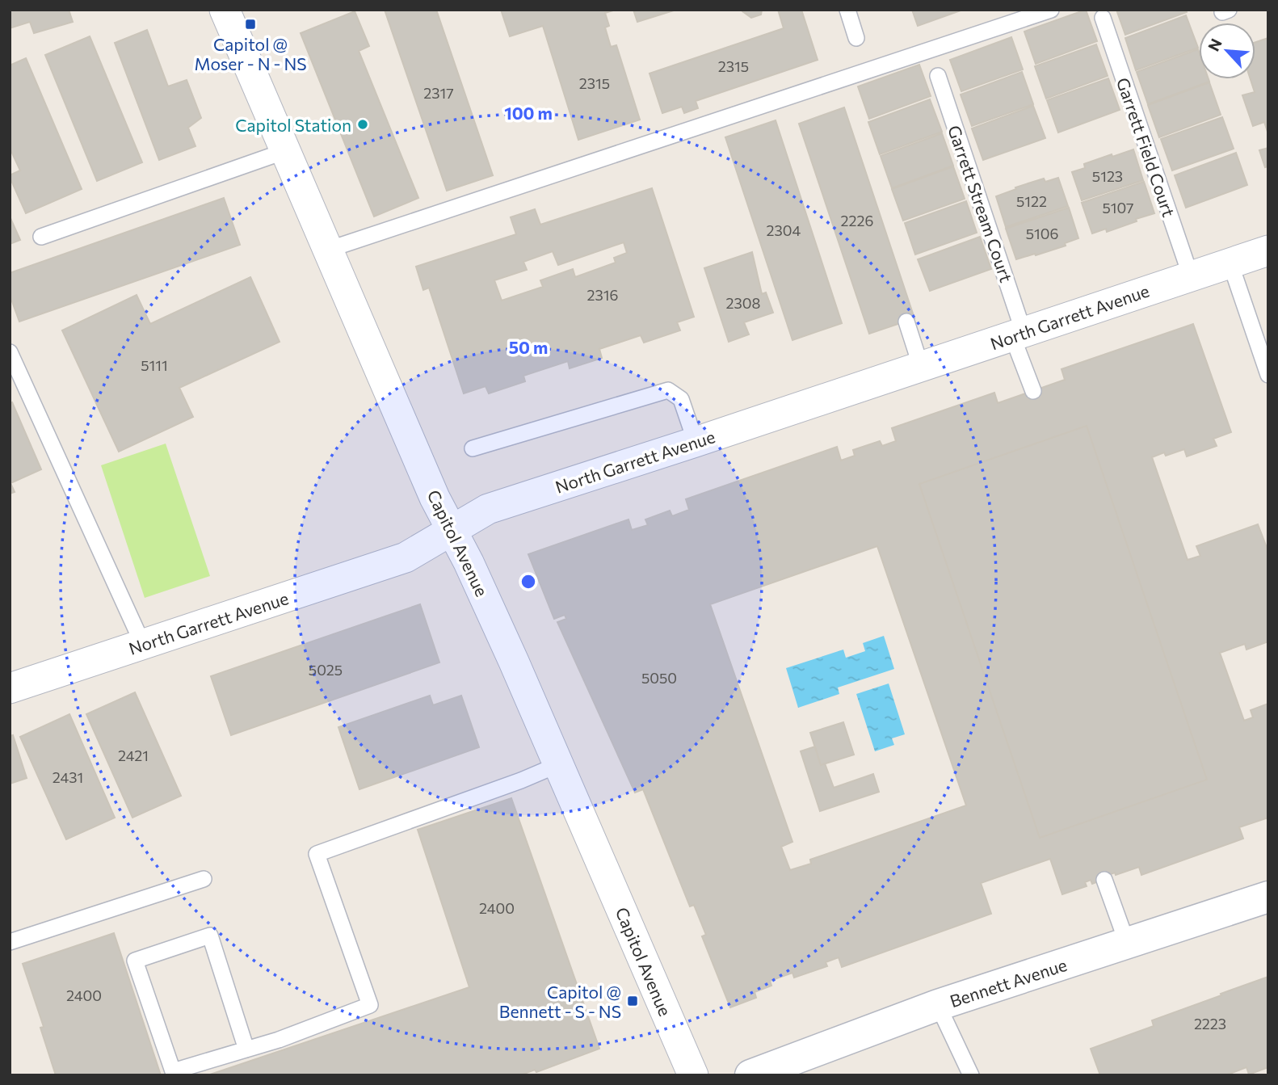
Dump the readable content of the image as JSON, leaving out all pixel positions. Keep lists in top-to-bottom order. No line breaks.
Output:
{"streets":{"street":["North Garrett Avenue","Capitol Avenue","Bennett Avenue"],"lane":["Garrett Field Court","Garrett Stream Court"]},"crossings":[["Garrett Field Court","North Garrett Avenue"],["Garrett Stream Court","North Garrett Avenue"],["North Garrett Avenue","Capitol Avenue"]],"places":{"transit":["Capitol @ Moser - N - NS","Capitol @ Bennett - S - NS"],"other":["Capitol Station"]},"house_numbers":["2315","2315","2317","5123","5122","5107","2226","2304","5106","2316","2308","5111","5025","5050","2421","2431","2400","2400","2223"],"north":"top left","rings":["100 m","50 m"]}
